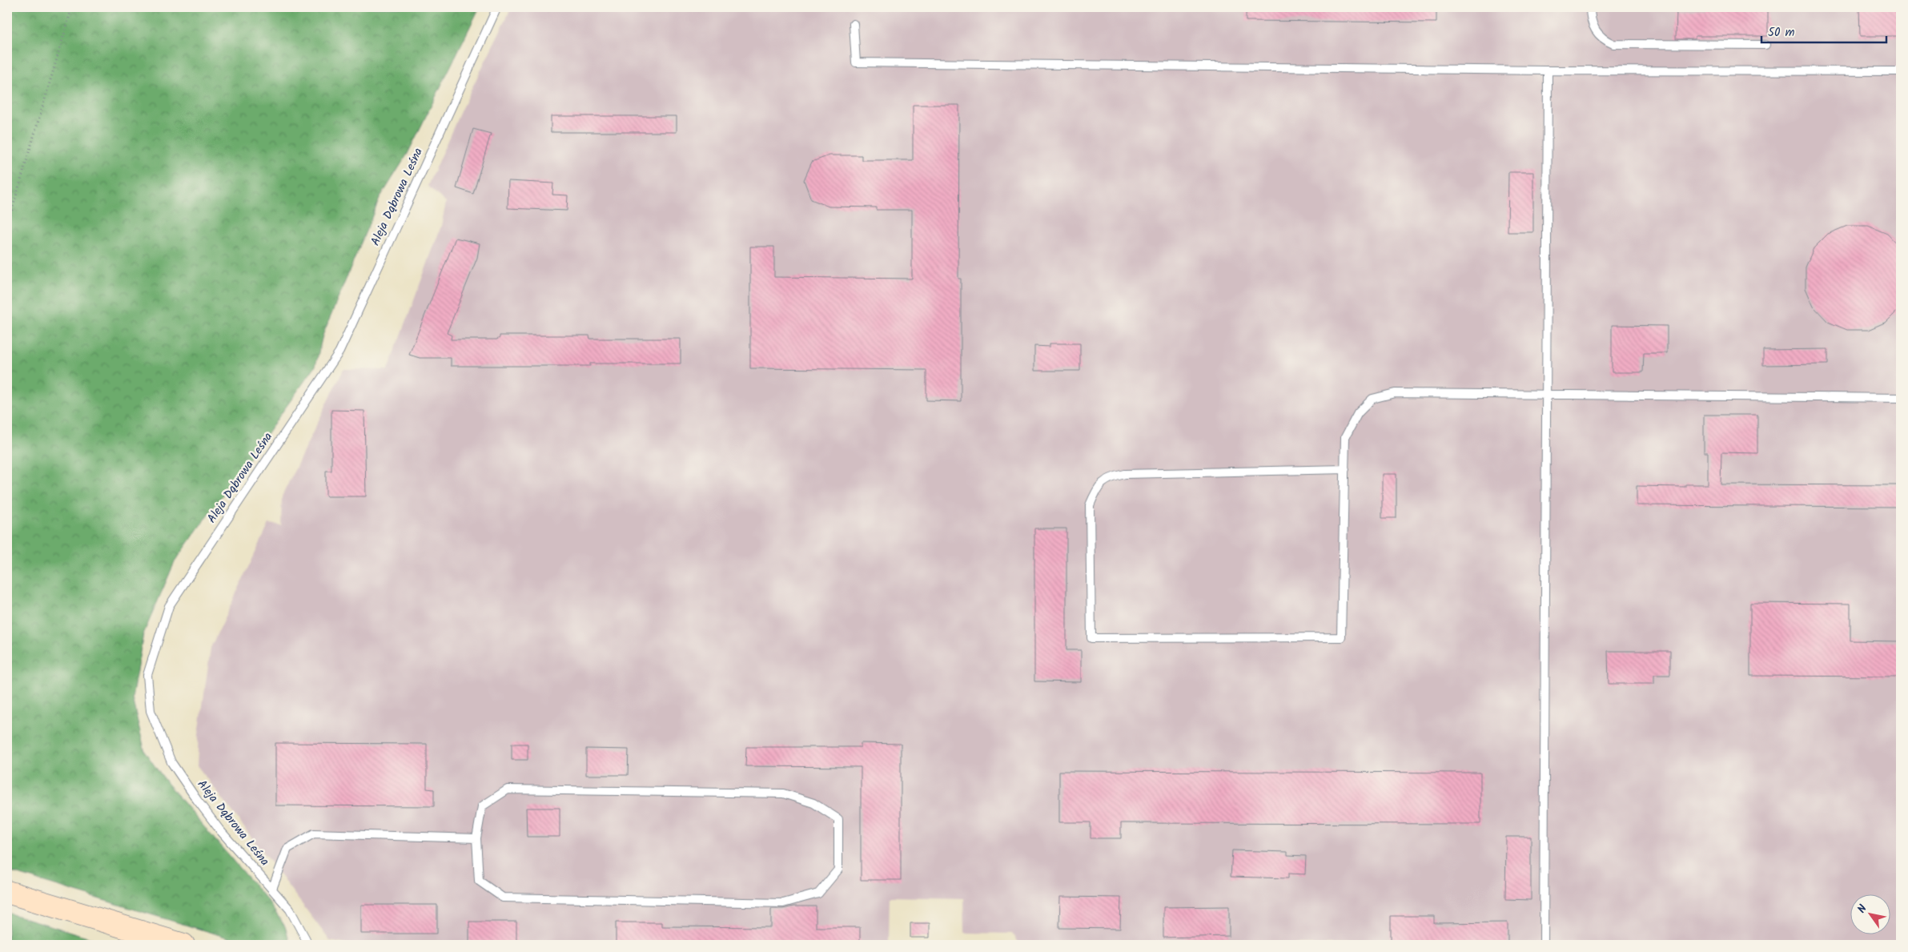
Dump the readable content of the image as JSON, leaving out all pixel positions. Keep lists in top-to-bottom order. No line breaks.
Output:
{"streets":{"lane":["Aleja Dąbrowa Leśna"]},"scale_bar":"50 m","north":"top left"}
